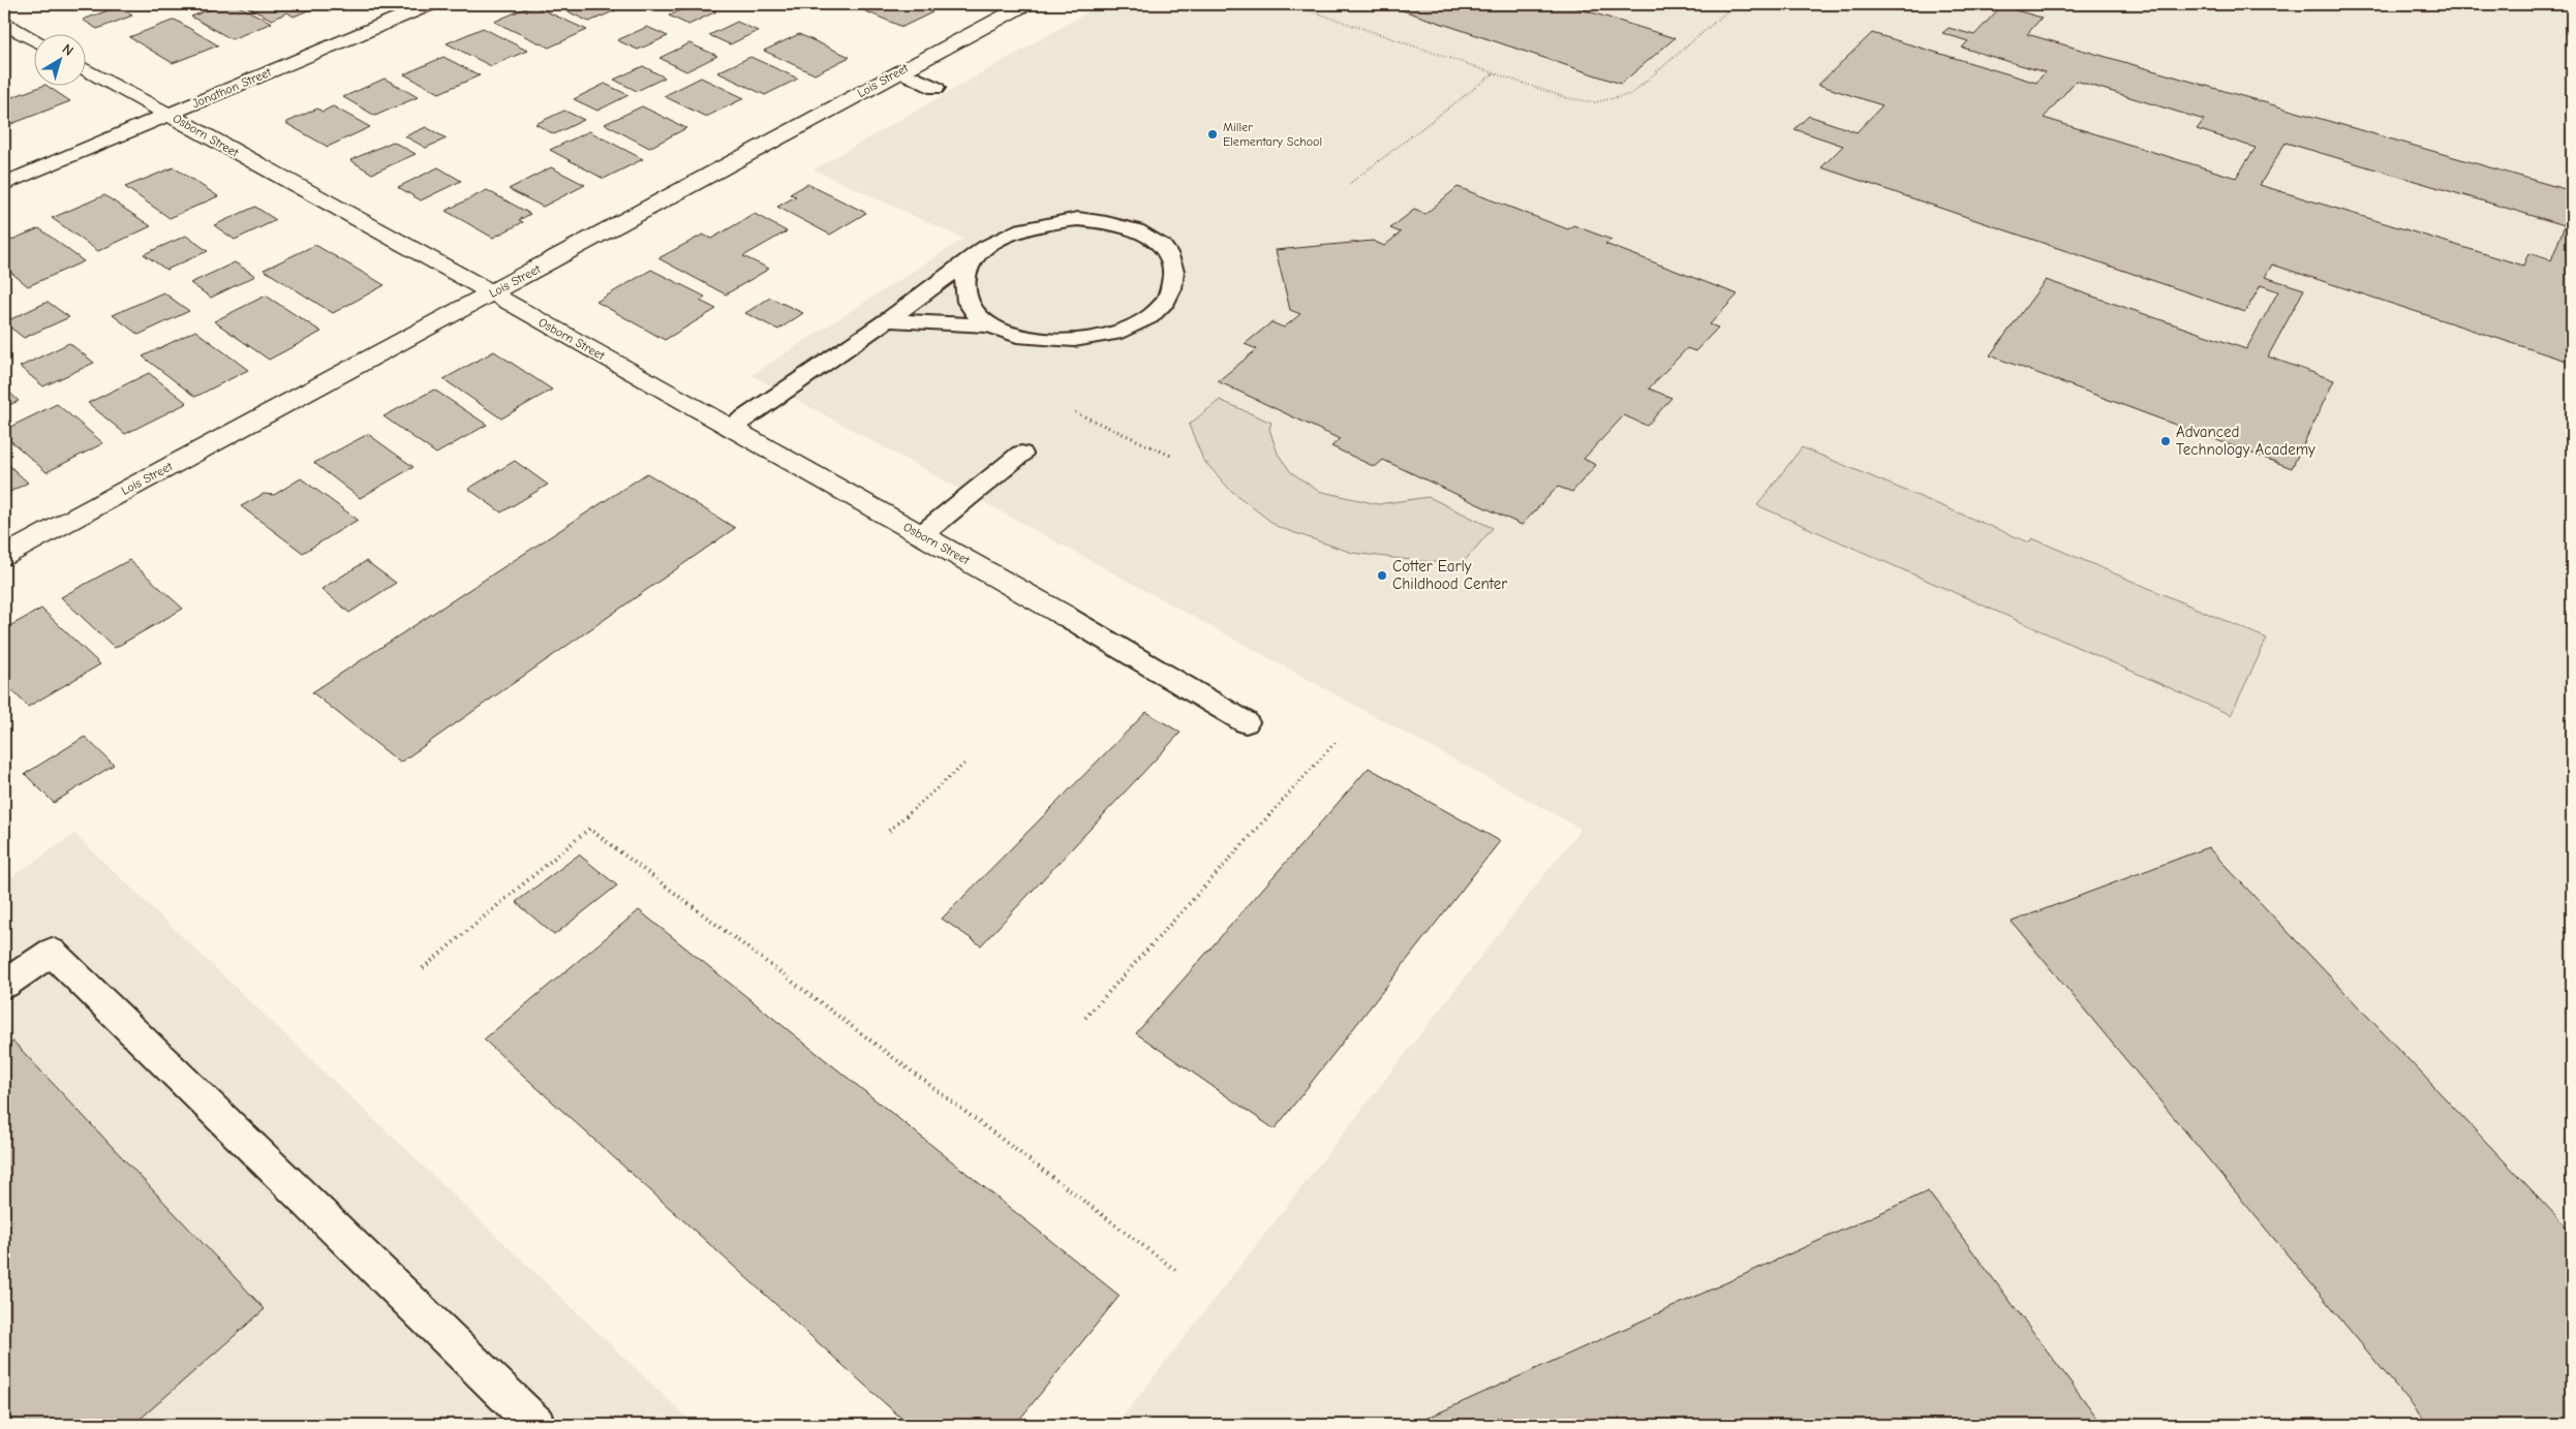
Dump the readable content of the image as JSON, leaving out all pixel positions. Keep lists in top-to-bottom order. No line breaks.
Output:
{"streets":{"street":["Lois Street","Jonathon Street","Osborn Street"]},"crossings":[["Lois Street","Osborn Street"],["Jonathon Street","Osborn Street"]],"places":["Miller Elementary School","Advanced Technology Academy","Cotter Early Childhood Center"],"north":"top right"}
